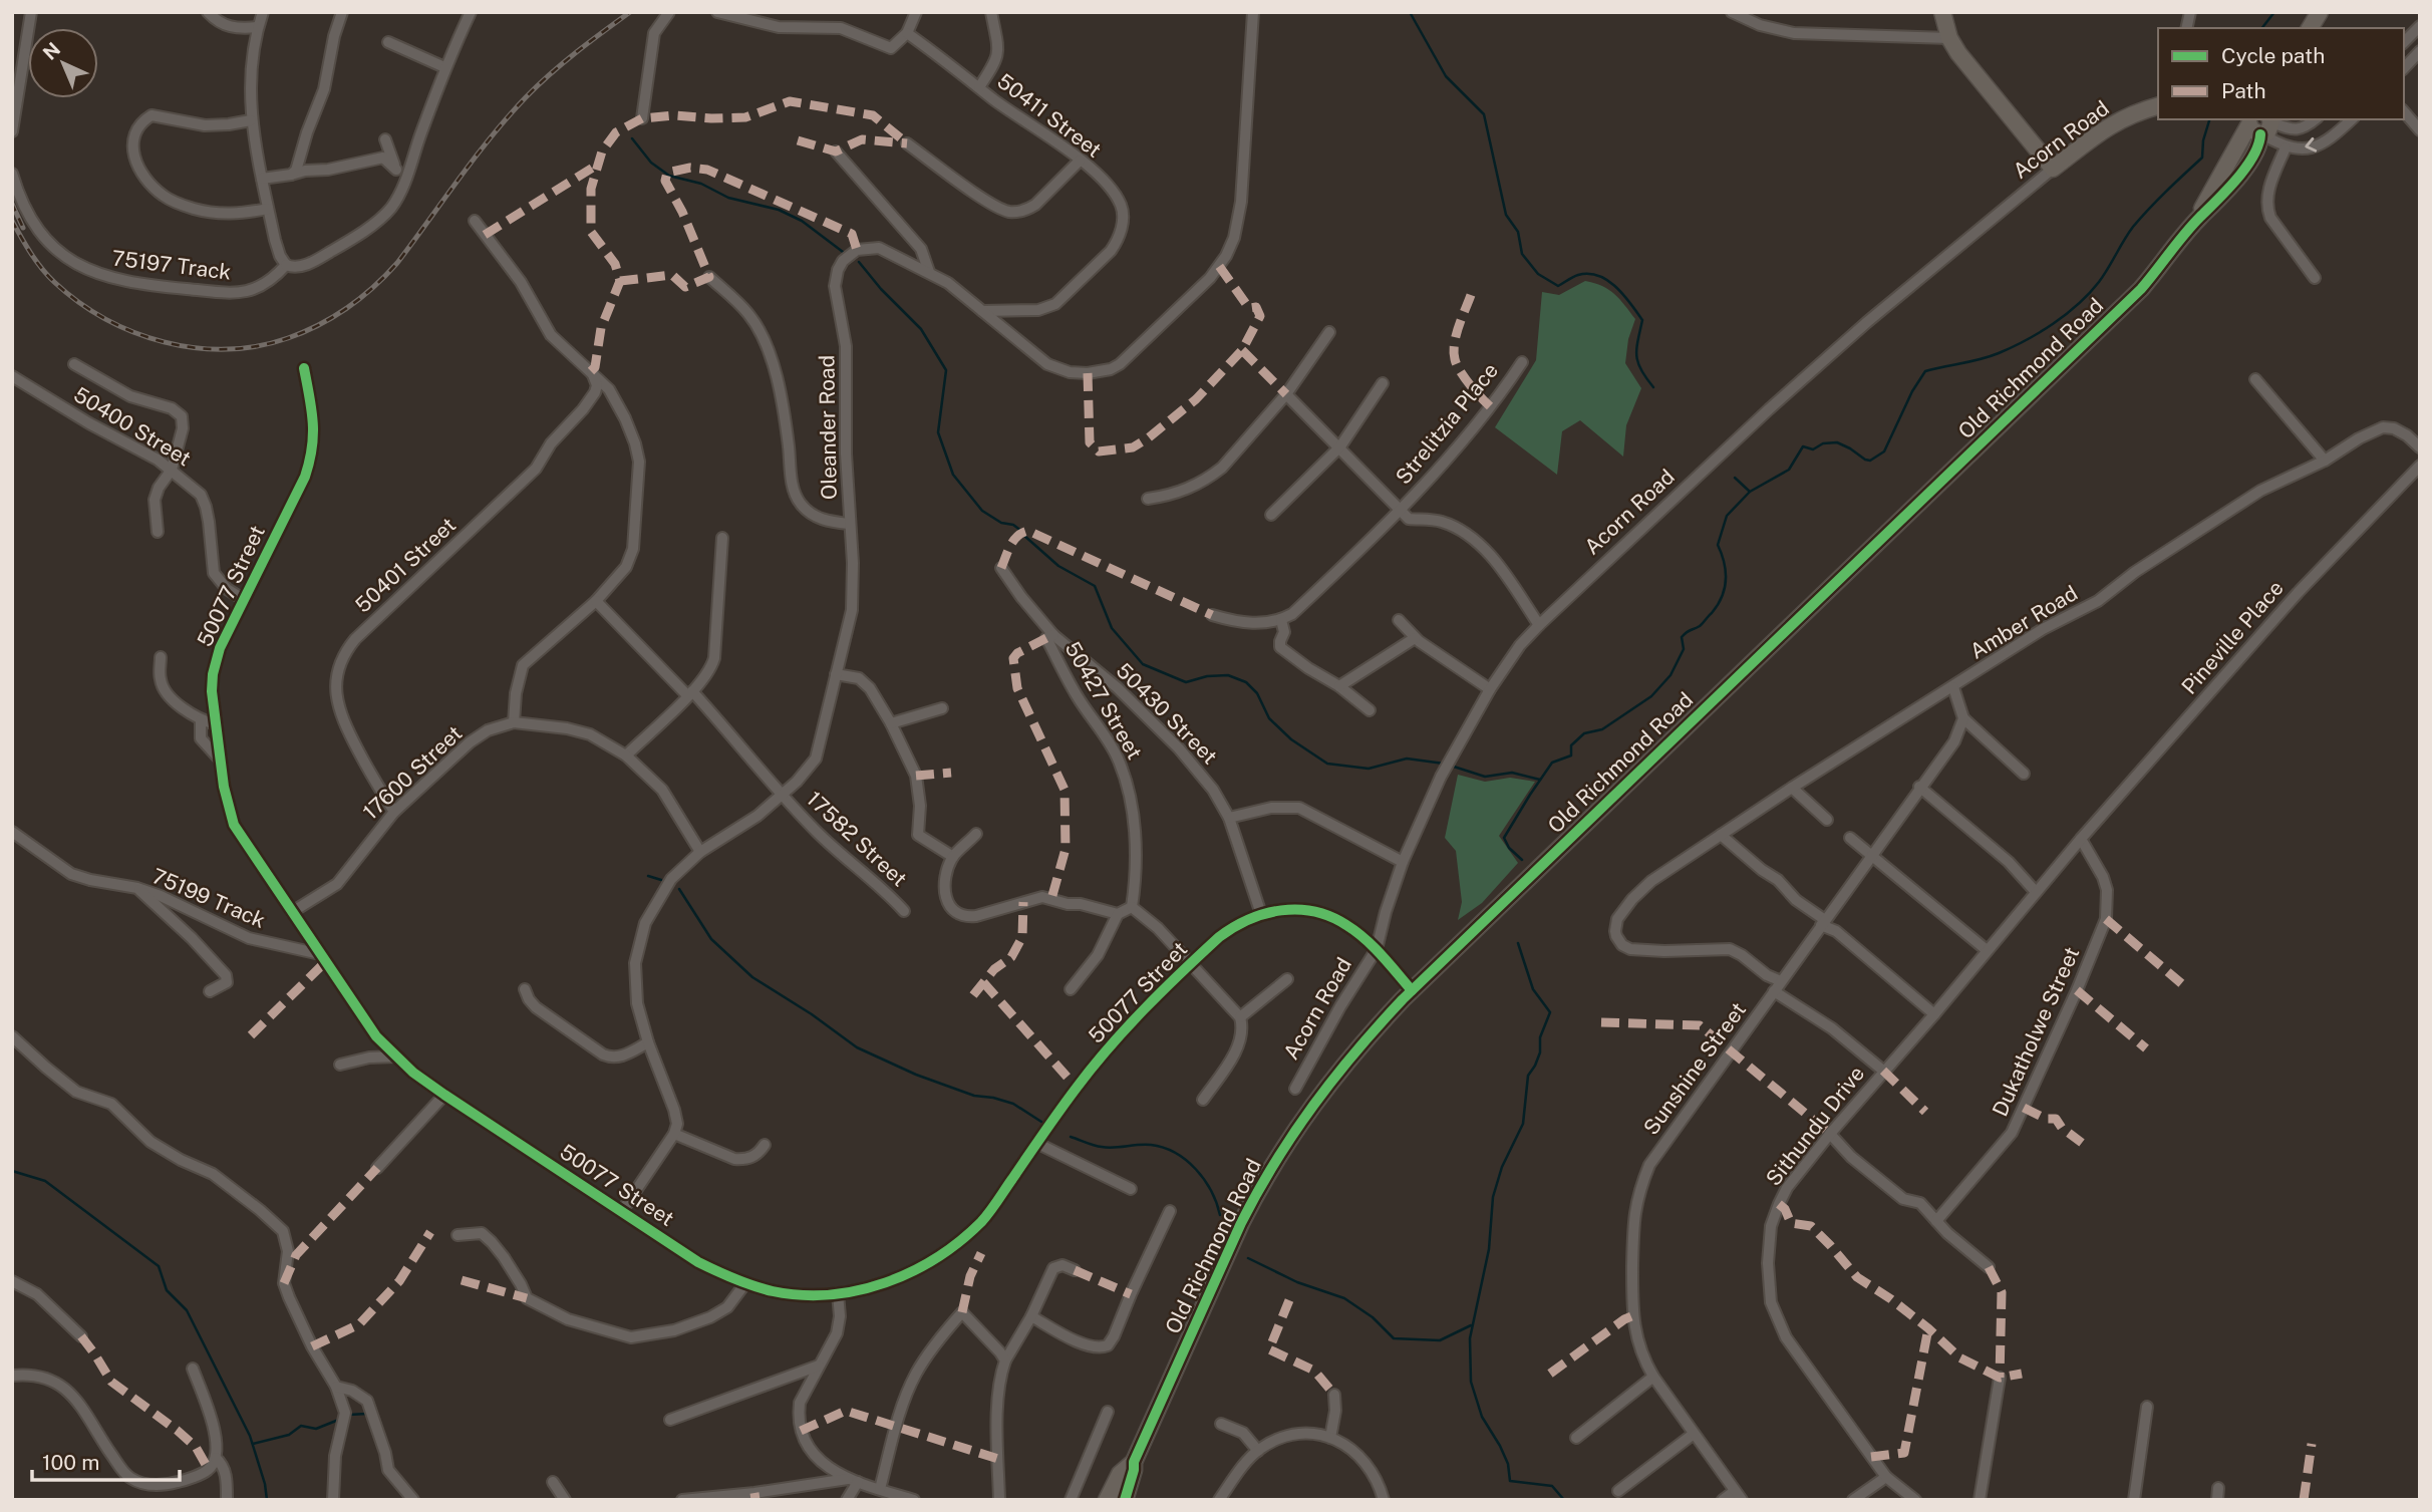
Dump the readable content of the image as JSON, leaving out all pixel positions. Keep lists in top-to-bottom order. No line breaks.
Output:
{"streets":{"street":["50411 Street","Acorn Road","75197 Track","Old Richmond Road","Strelitzia Place","50400 Street","Oleander Road","50401 Street","50077 Street","Amber Road","Pineville Place","50427 Street","50430 Street","17600 Street","17582 Street","75199 Track","Dukatholwe Street","Sunshine Street","Sithundu Drive"]},"crossings":[["50411 Street","Oleander Road"],["Acorn Road","Strelitzia Place"],["Acorn Road","50077 Street"],["Old Richmond Road","50077 Street"],["50400 Street","50077 Street"],["Oleander Road","17600 Street"],["Oleander Road","17582 Street"],["50401 Street","17600 Street"],["50077 Street","50430 Street"],["50077 Street","17600 Street"],["50077 Street","75199 Track"],["Amber Road","Sunshine Street"],["Pineville Place","Dukatholwe Street"],["Pineville Place","Sithundu Drive"],["50427 Street","50430 Street"],["Dukatholwe Street","Sithundu Drive"]],"legend":["Cycle path","Path"],"scale_bar":"100 m","north":"top left"}
